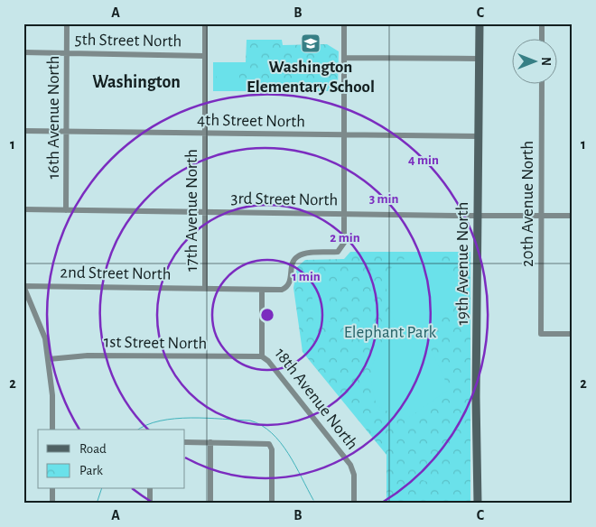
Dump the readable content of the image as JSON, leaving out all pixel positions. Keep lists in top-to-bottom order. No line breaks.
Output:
{"streets":{"street":["5th Street North","16th Avenue North","4th Street North","3rd Street North","20th Avenue North","17th Avenue North","19th Avenue North","2nd Street North","1st Street North","18th Avenue North"]},"crossings":[["5th Street North","16th Avenue North"],["5th Street North","17th Avenue North"],["16th Avenue North","4th Street North"],["16th Avenue North","3rd Street North"],["4th Street North","17th Avenue North"],["4th Street North","19th Avenue North"],["3rd Street North","20th Avenue North"],["3rd Street North","17th Avenue North"],["3rd Street North","19th Avenue North"],["17th Avenue North","2nd Street North"],["2nd Street North","18th Avenue North"],["1st Street North","18th Avenue North"]],"districts":["Washington"],"parks":["Elephant Park"],"places":{"school or university":["Washington Elementary School"]},"legend":["Road","Park"],"north":"right","grid":{"columns":["A","B","C"],"rows":["1","2"]},"rings":["4 min","3 min","2 min","1 min"]}
